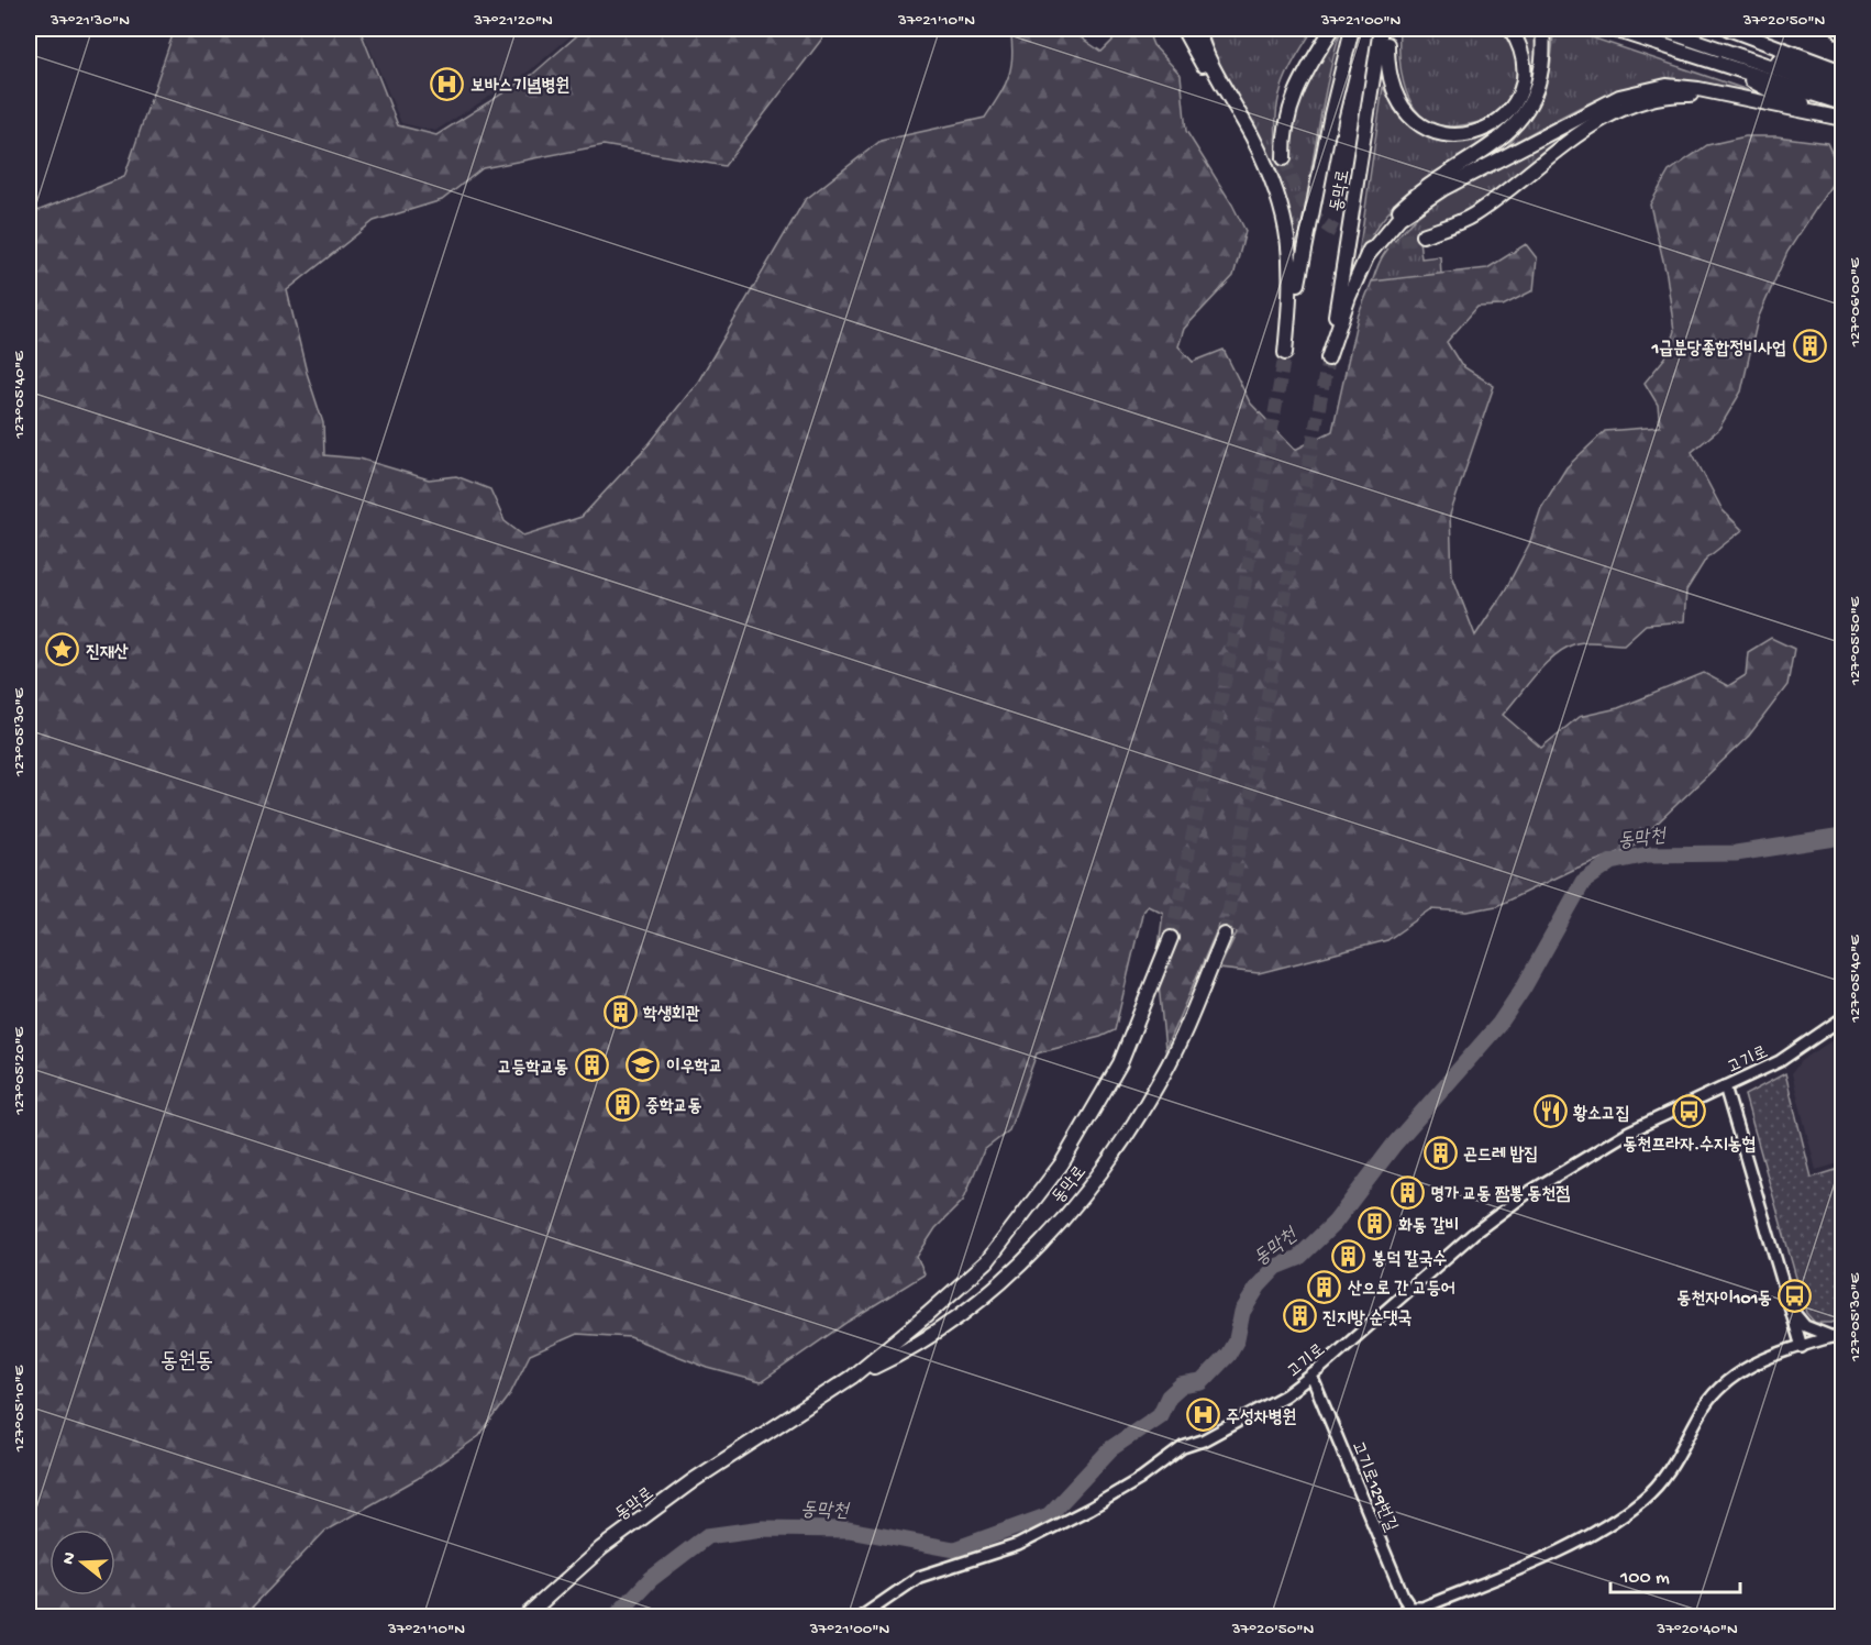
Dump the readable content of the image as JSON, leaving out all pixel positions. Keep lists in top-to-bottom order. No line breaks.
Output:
{"streets":{"main road":["동막로"],"street":["고기로","고기로129번길"]},"crossings":[["고기로","고기로129번길"]],"districts":["동원동"],"water":["동막천"],"places":{"hospital":["보바스기념병원","주성차병원"],"building":["1급분당종합정비사업","학생회관","고등학교동","중학교동","곤드레 밥집","명가 교동 짬뽕 동천점","화동 갈비","봉덕 칼국수","산으로 간 고등어","진지방 순댓국"],"place":["진재산"],"school or university":["이우학교"],"restaurant":["황소고집"],"bus stop":["동천프라자.수지농협","동천자이101동"]},"scale_bar":"100 m","north":"left","coordinates":["37°21'30\"N","37°21'20\"N","37°21'10\"N","37°21'00\"N","37°20'50\"N","127°06'00\"E","127°05'40\"E","127°05'50\"E","127°05'30\"E","127°05'20\"E","127°05'10\"E","37°20'40\"N"]}
